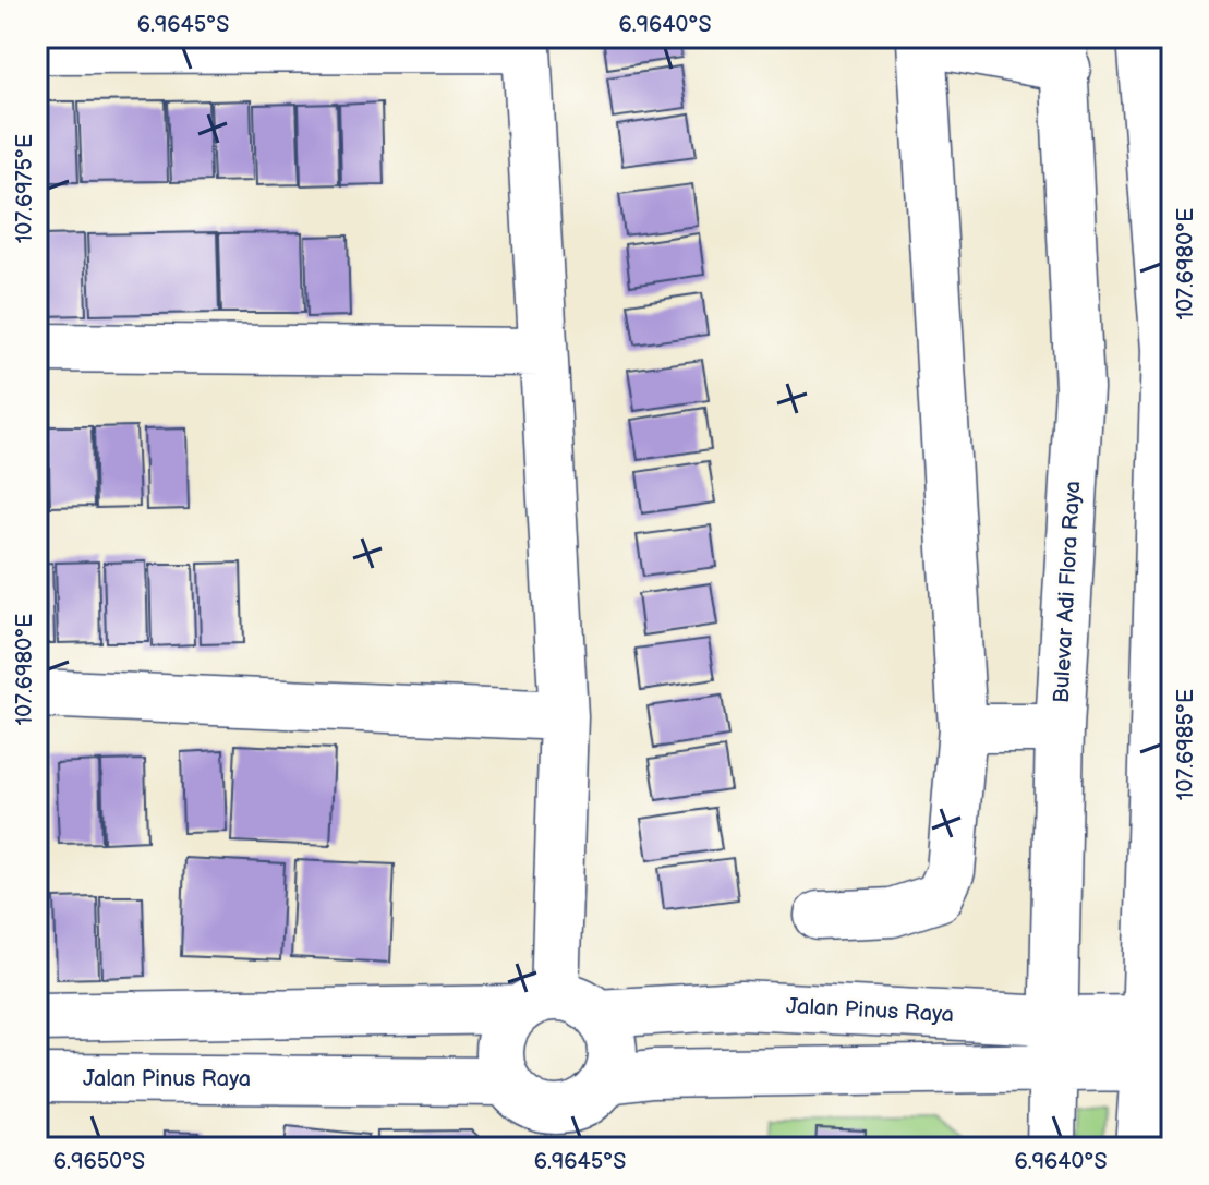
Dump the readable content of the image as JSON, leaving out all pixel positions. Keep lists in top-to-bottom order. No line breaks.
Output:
{"streets":{"street":["Bulevar Adi Flora Raya","Jalan Pinus Raya"]},"crossings":[["Bulevar Adi Flora Raya","Jalan Pinus Raya"]],"coordinates":["6.9645°S","6.9640°S","107.6975°E","107.6980°E","107.6985°E","6.9650°S"]}
